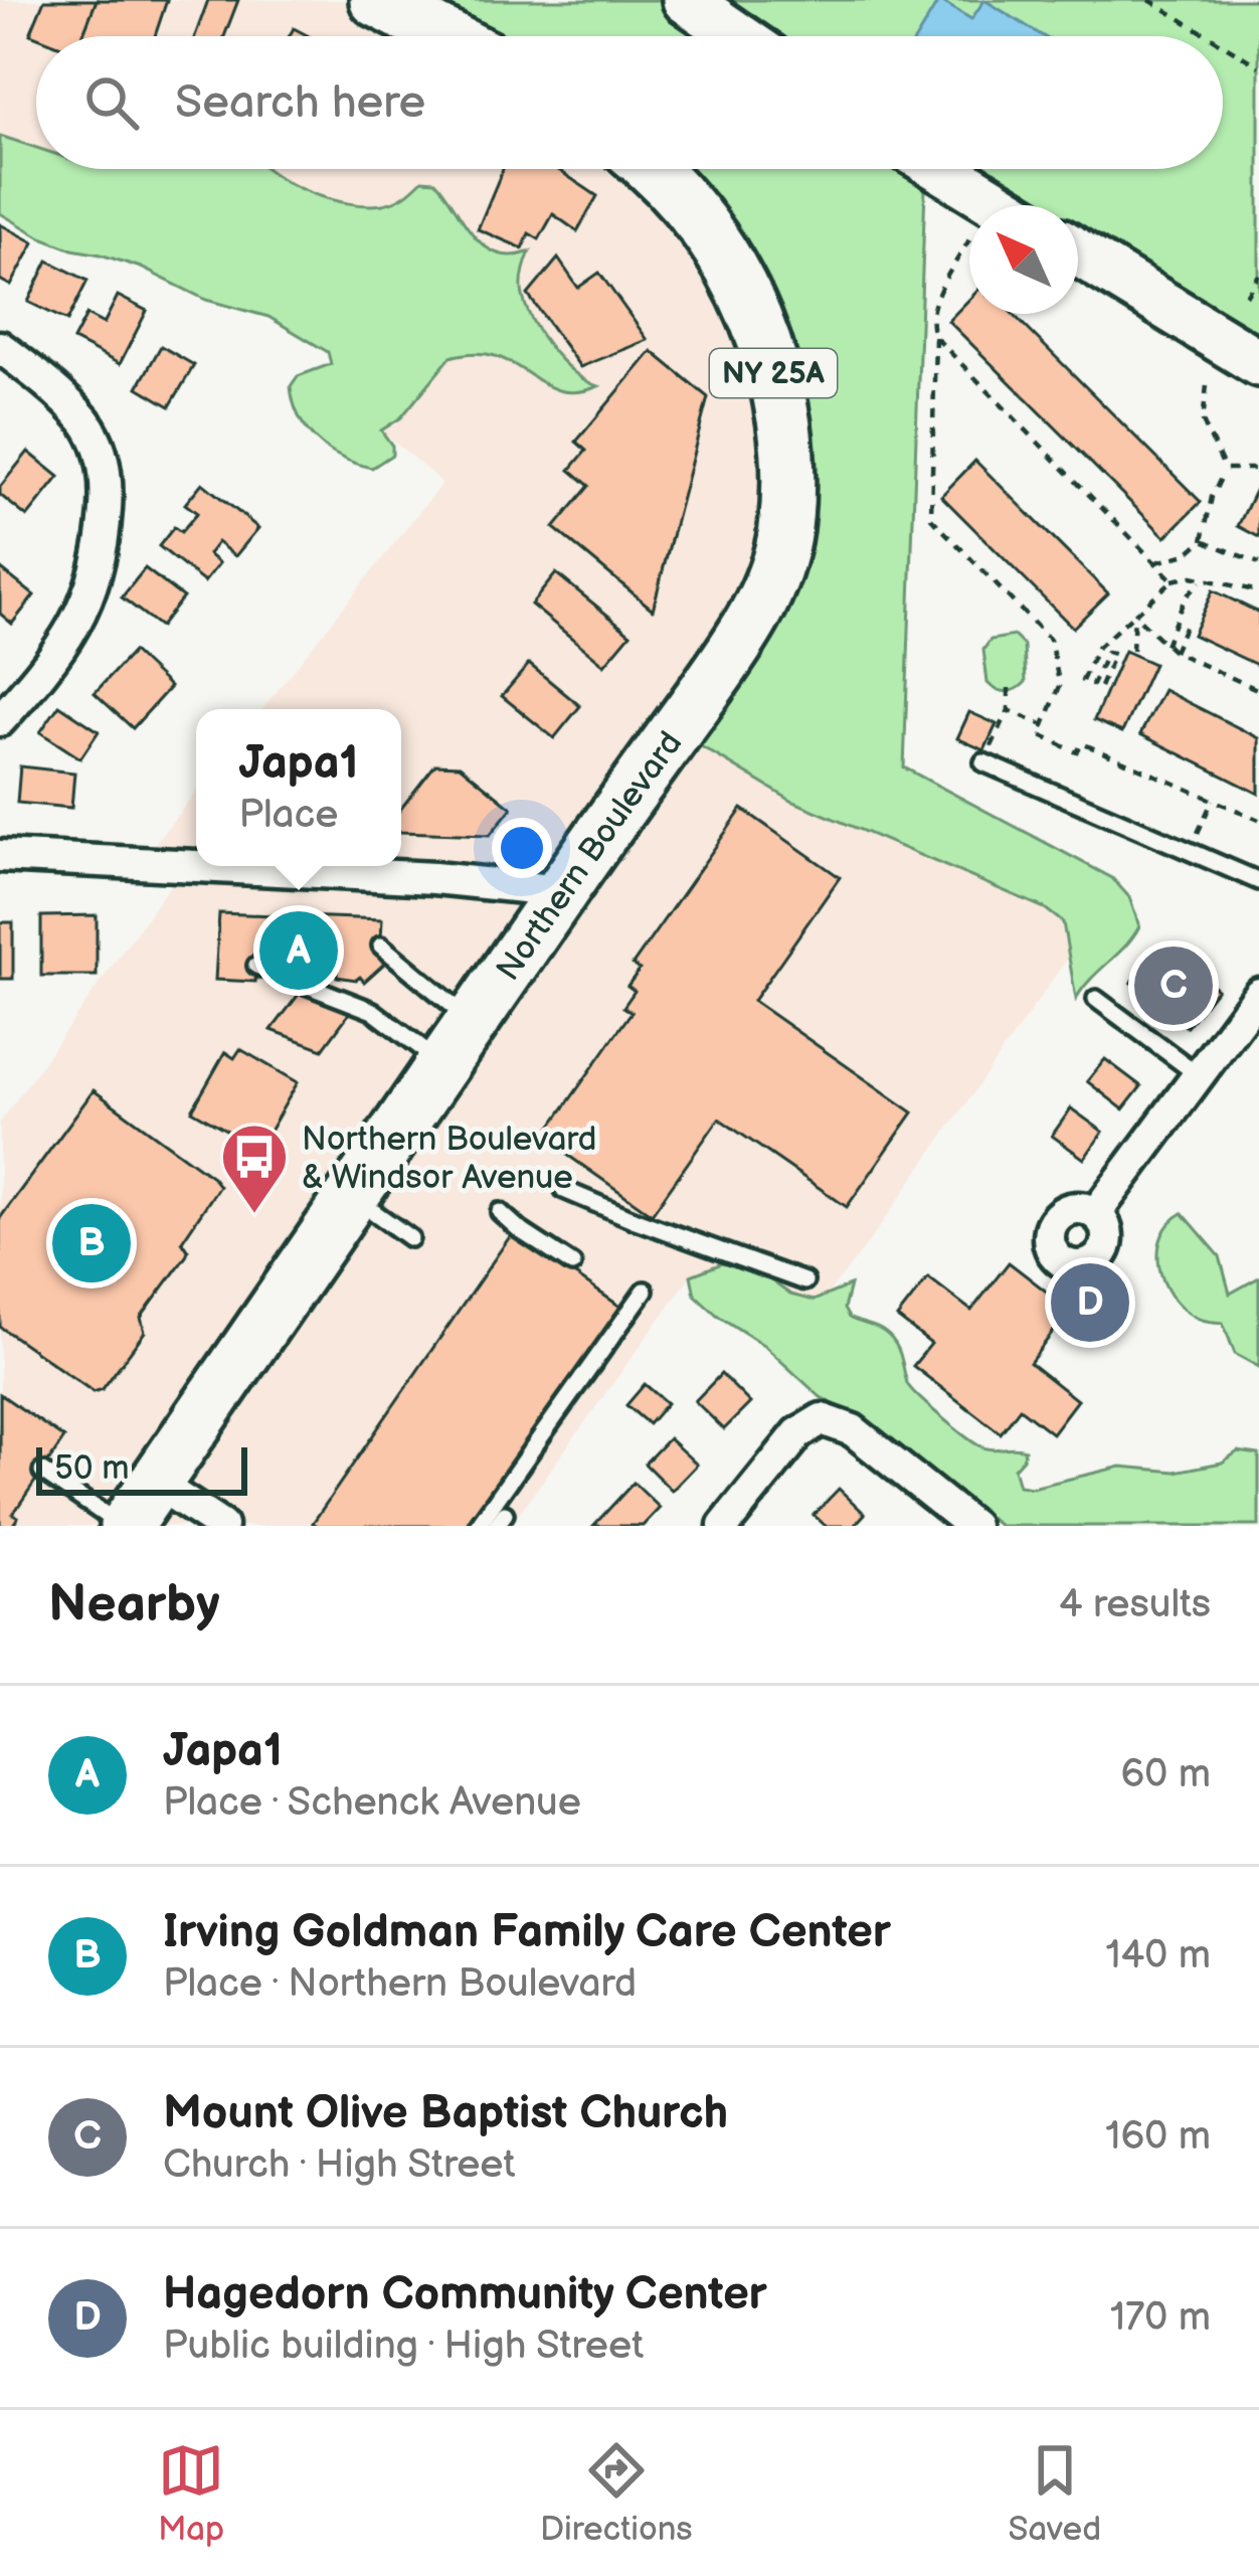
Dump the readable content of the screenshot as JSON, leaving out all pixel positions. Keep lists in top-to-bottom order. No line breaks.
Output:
{"streets":{"main road":["NY 25A","Northern Boulevard"]},"places":{"bus stop":["Northern Boulevard & Windsor Avenue"]},"scale_bar":"50 m","north":"top left","page":{"search":"Search here","popup":["Japa1","Place"],"pins":["A","C","B","D"],"scale":"50 m","heading":["Nearby","4 results"],"list":[{"mark":"A","name":"Japa1","note":"Place · Schenck Avenue","value":"60 m"},{"mark":"B","name":"Irving Goldman Family Care Center","note":"Place · Northern Boulevard","value":"140 m"},{"mark":"C","name":"Mount Olive Baptist Church","note":"Church · High Street","value":"160 m"},{"mark":"D","name":"Hagedorn Community Center","note":"Public building · High Street","value":"170 m"}],"nav":["Map","Directions","Saved"]}}
